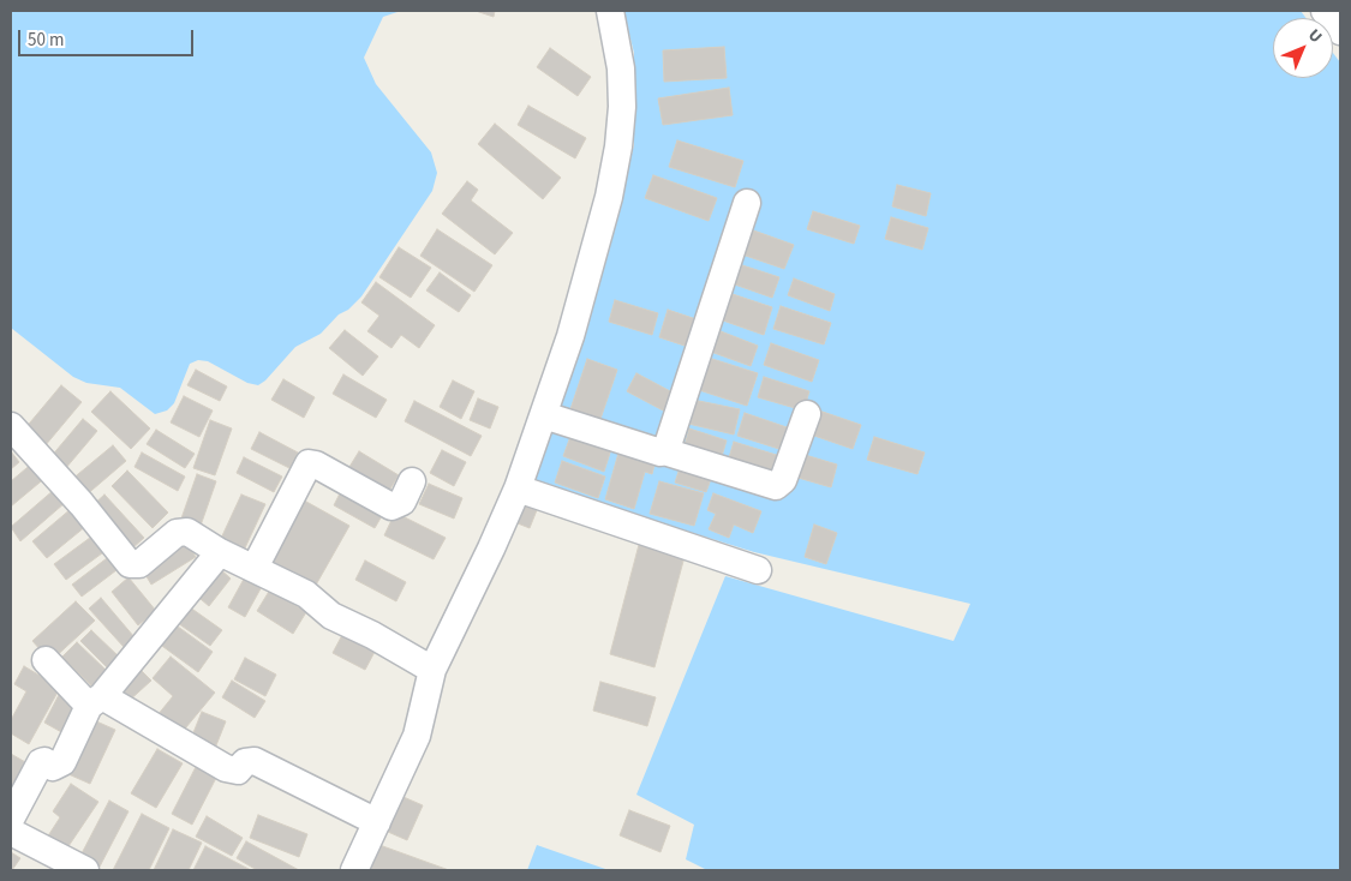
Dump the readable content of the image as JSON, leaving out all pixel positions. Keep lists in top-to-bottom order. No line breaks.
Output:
{"scale_bar":"50 m","north":"top right"}
